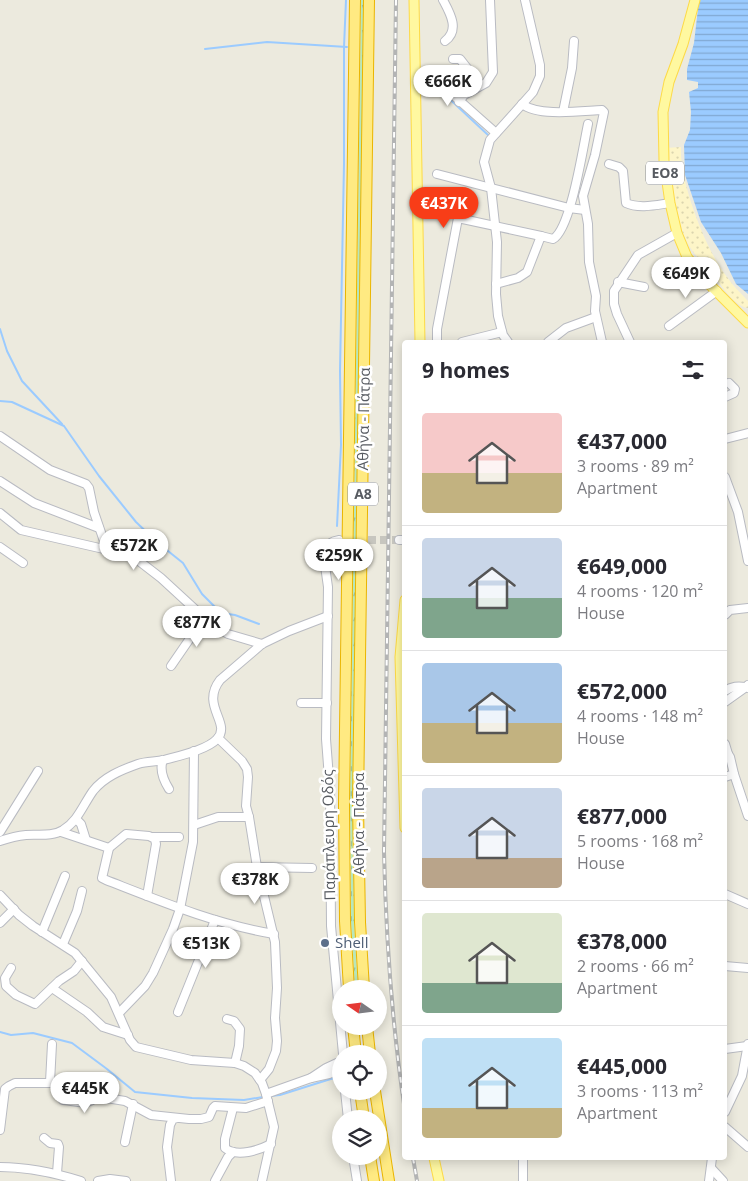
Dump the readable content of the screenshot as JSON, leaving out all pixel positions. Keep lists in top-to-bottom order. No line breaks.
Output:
{"streets":{"highway":["Αθήνα - Πάτρα","Α8"],"main road":["ΕΟ8"],"street":["Παράπλευρη Οδός"]},"places":["Shell"],"north":"left","page":{"price":["€666K","€437K","€649K","€572K","€259K","€877K","€378K","€513K","€445K"],"heading":"9 homes","list":[{"name":"€437,000","note":"3 rooms · 89 m² · Apartment"},{"name":"€649,000","note":"4 rooms · 120 m² · House"},{"name":"€572,000","note":"4 rooms · 148 m² · House"},{"name":"€877,000","note":"5 rooms · 168 m² · House"},{"name":"€378,000","note":"2 rooms · 66 m² · Apartment"},{"name":"€445,000","note":"3 rooms · 113 m² · Apartment"}]}}
